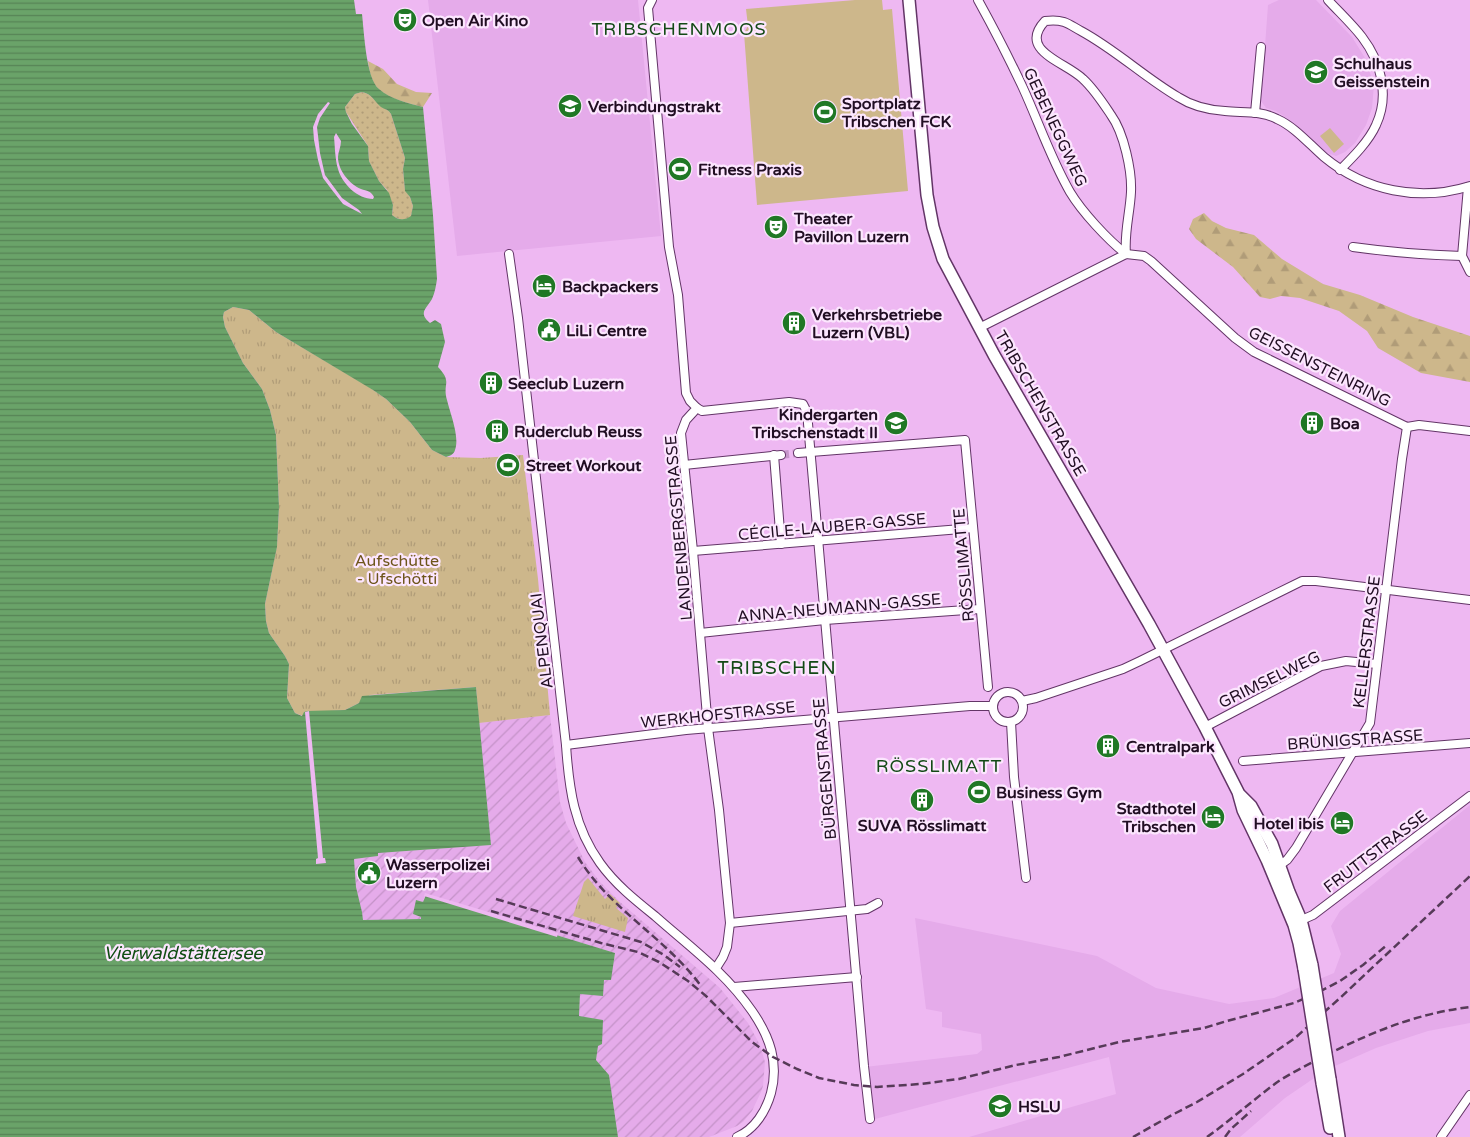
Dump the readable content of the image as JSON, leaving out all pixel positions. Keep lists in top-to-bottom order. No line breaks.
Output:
{"streets":{"street":["GEBENEGGWEG","GEISSENSTEINRING","TRIBSCHENSTRASSE","CÉCILE-LAUBER-GASSE","LANDENBERGSTRASSE","RÖSSLIMATTE","ANNA-NEUMANN-GASSE","ALPENQUAI","KELLERSTRASSE","GRIMSELWEG","WERKHOFSTRASSE","BRÜNIGSTRASSE","BÜRGENSTRASSE","FRUTTSTRASSE"]},"crossings":[["GEBENEGGWEG","GEISSENSTEINRING"],["GEISSENSTEINRING","KELLERSTRASSE"],["TRIBSCHENSTRASSE","KELLERSTRASSE"],["TRIBSCHENSTRASSE","GRIMSELWEG"],["TRIBSCHENSTRASSE","FRUTTSTRASSE"],["CÉCILE-LAUBER-GASSE","LANDENBERGSTRASSE"],["CÉCILE-LAUBER-GASSE","RÖSSLIMATTE"],["CÉCILE-LAUBER-GASSE","BÜRGENSTRASSE"],["LANDENBERGSTRASSE","ANNA-NEUMANN-GASSE"],["LANDENBERGSTRASSE","ALPENQUAI"],["LANDENBERGSTRASSE","WERKHOFSTRASSE"],["LANDENBERGSTRASSE","BÜRGENSTRASSE"],["RÖSSLIMATTE","ANNA-NEUMANN-GASSE"],["RÖSSLIMATTE","BÜRGENSTRASSE"],["ANNA-NEUMANN-GASSE","BÜRGENSTRASSE"],["ALPENQUAI","WERKHOFSTRASSE"],["KELLERSTRASSE","GRIMSELWEG"],["KELLERSTRASSE","BRÜNIGSTRASSE"],["WERKHOFSTRASSE","BÜRGENSTRASSE"]],"districts":["TRIBSCHENMOOS","TRIBSCHEN","RÖSSLIMATT"],"water":["Vierwaldstättersee"],"parks":["Aufschütte - Ufschötti"],"places":{"theatre":["Open Air Kino","Theater Pavillon Luzern"],"school or university":["Schulhaus Geissenstein","Verbindungstrakt","Kindergarten Tribschenstadt II","HSLU"],"sports":["Sportplatz Tribschen FCK","Fitness Praxis","Street Workout","Business Gym"],"hotel":["Backpackers","Stadthotel Tribschen","Hotel ibis"],"building":["Verkehrsbetriebe Luzern (VBL)","Seeclub Luzern","Boa","Ruderclub Reuss","Centralpark","SUVA Rösslimatt"],"public building":["LiLi Centre","Wasserpolizei Luzern"]}}
